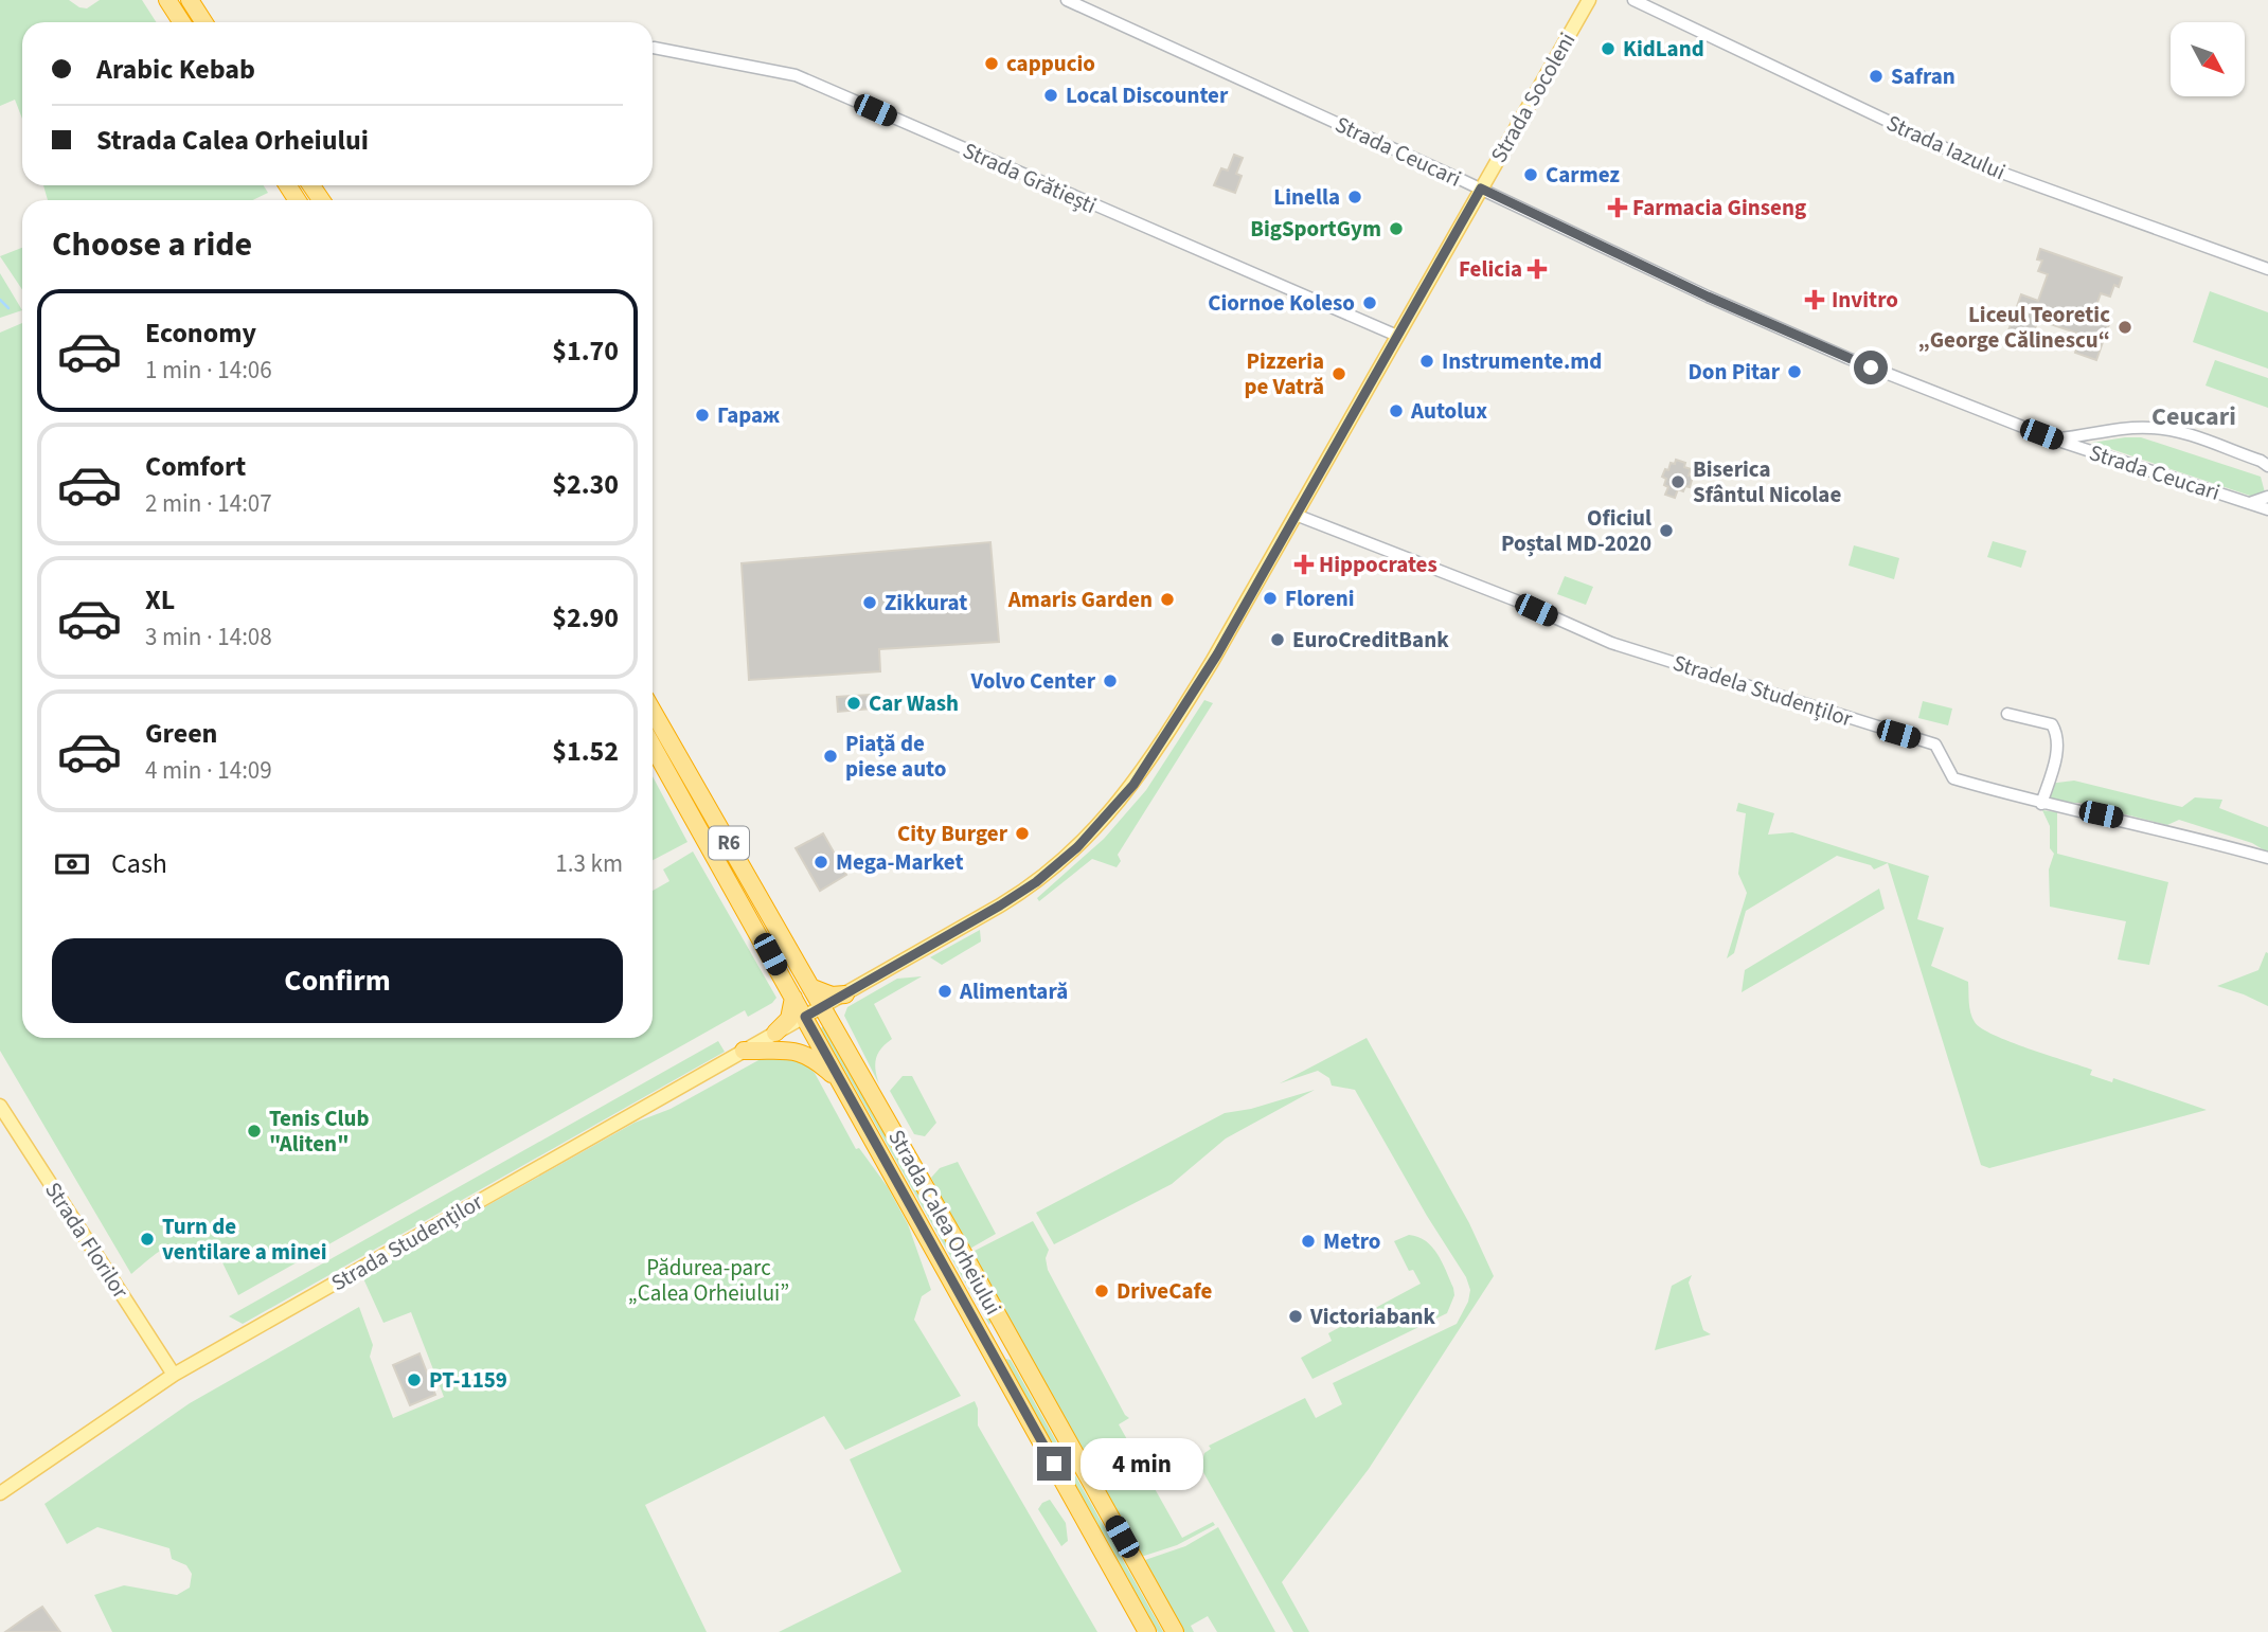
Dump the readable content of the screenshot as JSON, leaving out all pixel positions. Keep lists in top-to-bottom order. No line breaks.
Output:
{"streets":{"highway":["R6","Strada Calea Orheiului"],"main road":["Strada Socoleni","Strada Florilor","Strada Studenților"],"street":["Strada Iazului","Strada Ceucari","Strada Grătiești","Stradela Studenților"]},"crossings":[["Strada Socoleni","Strada Ceucari"],["Strada Socoleni","Strada Grătiești"],["Strada Socoleni","Stradela Studenților"],["Strada Socoleni","Strada Calea Orheiului"],["Strada Socoleni","Strada Studenților"],["Strada Calea Orheiului","Strada Studenților"],["Strada Florilor","Strada Studenților"]],"districts":["Ceucari"],"parks":["Pădurea-parc „Calea Orheiului”"],"places":{"other":["KidLand","cappucio","Safran","Local Discounter","Carmez","Linella","BigSportGym","Ciornoe Koleso","Liceul Teoretic „George Călinescu“","Instrumente.md","Don Pitar","Pizzeria pe Vatră","Autolux","Гараж","Biserica Sfântul Nicolae","Oficiul Poștal MD-2020","Floreni","Amaris Garden","Zikkurat","EuroCreditBank","Volvo Center","Car Wash","Piață de piese auto","City Burger","Mega-Market","Alimentară","Tenis Club \"Aliten\"","Turn de ventilare a minei","Metro","DriveCafe","Victoriabank","PT-1159"],"health":["Farmacia Ginseng","Felicia","Invitro","Hippocrates"]},"north":"bottom right","page":{"banner":["Arabic Kebab","Strada Calea Orheiului"],"heading":"Choose a ride","list":[{"name":"Economy","note":"1 min · 14:06","value":"$1.70"},{"name":"Comfort","note":"2 min · 14:07","value":"$2.30"},{"name":"XL","note":"3 min · 14:08","value":"$2.90"},{"name":"Green","note":"4 min · 14:09","value":"$1.52"}],"pay":["Cash","1.3 km"],"buttons":"Confirm","bubble":"4 min"}}
